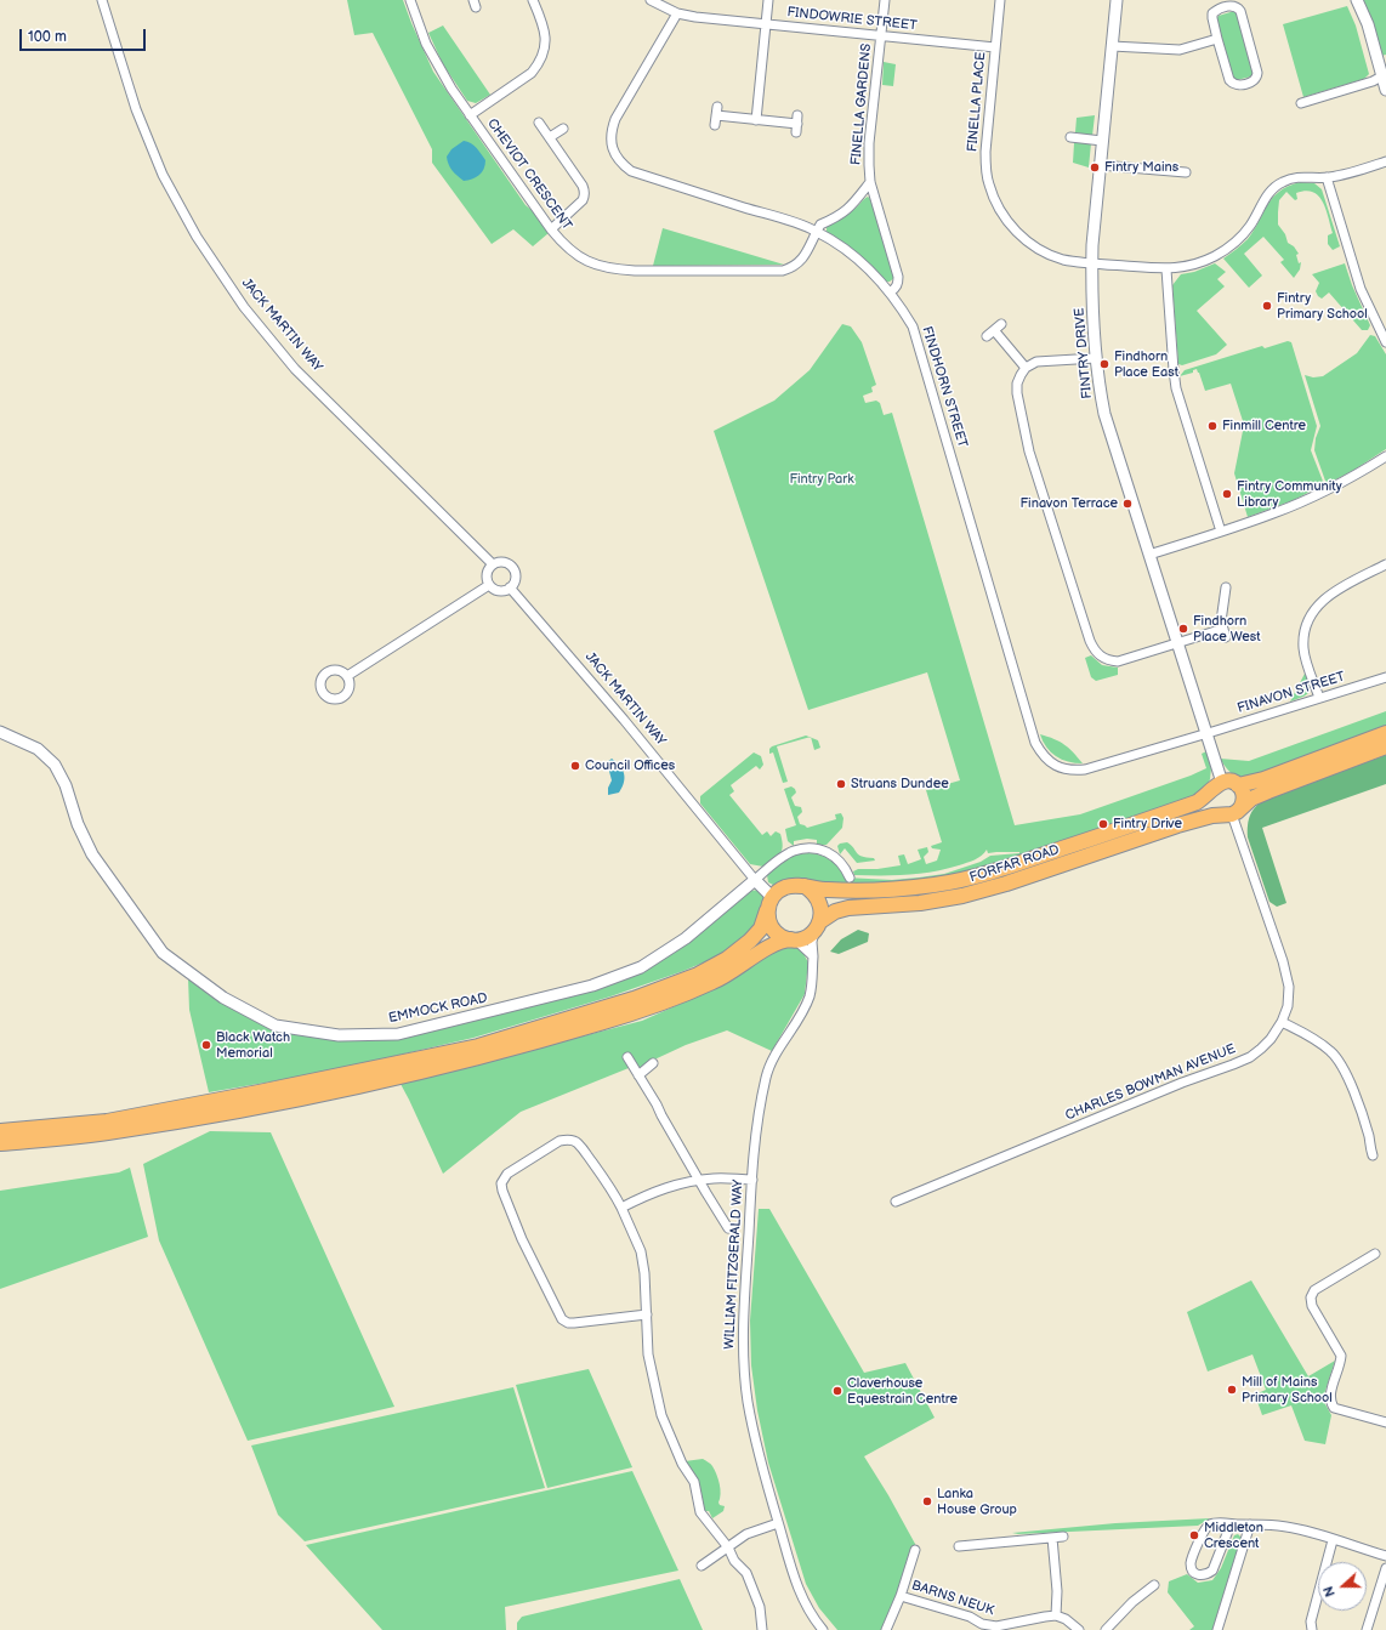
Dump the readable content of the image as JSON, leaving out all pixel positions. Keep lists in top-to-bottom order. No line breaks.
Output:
{"streets":{"highway":["FORFAR ROAD"],"street":["FINDOWRIE STREET","FINELLA PLACE","FINELLA GARDENS","CHEVIOT CRESCENT","JACK MARTIN WAY","FINTRY DRIVE","FINDHORN STREET","FINAVON STREET","EMMOCK ROAD","CHARLES BOWMAN AVENUE","WILLIAM FITZGERALD WAY","BARNS NEUK"]},"crossings":[["FINDOWRIE STREET","FINELLA PLACE"],["FINDOWRIE STREET","FINELLA GARDENS"],["FINDOWRIE STREET","FINDHORN STREET"],["FINELLA PLACE","FINTRY DRIVE"],["FINELLA GARDENS","CHEVIOT CRESCENT"],["FINELLA GARDENS","FINDHORN STREET"],["CHEVIOT CRESCENT","FINDHORN STREET"],["JACK MARTIN WAY","FORFAR ROAD"],["JACK MARTIN WAY","EMMOCK ROAD"],["JACK MARTIN WAY","WILLIAM FITZGERALD WAY"],["FINTRY DRIVE","FINDHORN STREET"],["FINTRY DRIVE","FINAVON STREET"],["FINTRY DRIVE","FORFAR ROAD"],["FINTRY DRIVE","CHARLES BOWMAN AVENUE"],["FINDHORN STREET","FINAVON STREET"],["FORFAR ROAD","CHARLES BOWMAN AVENUE"],["FORFAR ROAD","WILLIAM FITZGERALD WAY"]],"parks":["Fintry Park"],"places":["Fintry Mains","Fintry Primary School","Findhorn Place East","Finmill Centre","Fintry Community Library","Finavon Terrace","Findhorn Place West","Council Offices","Struans Dundee","Fintry Drive","Black Watch Memorial","Mill of Mains Primary School","Claverhouse Equestrain Centre","Lanka House Group","Middleton Crescent"],"scale_bar":"100 m","north":"left"}
